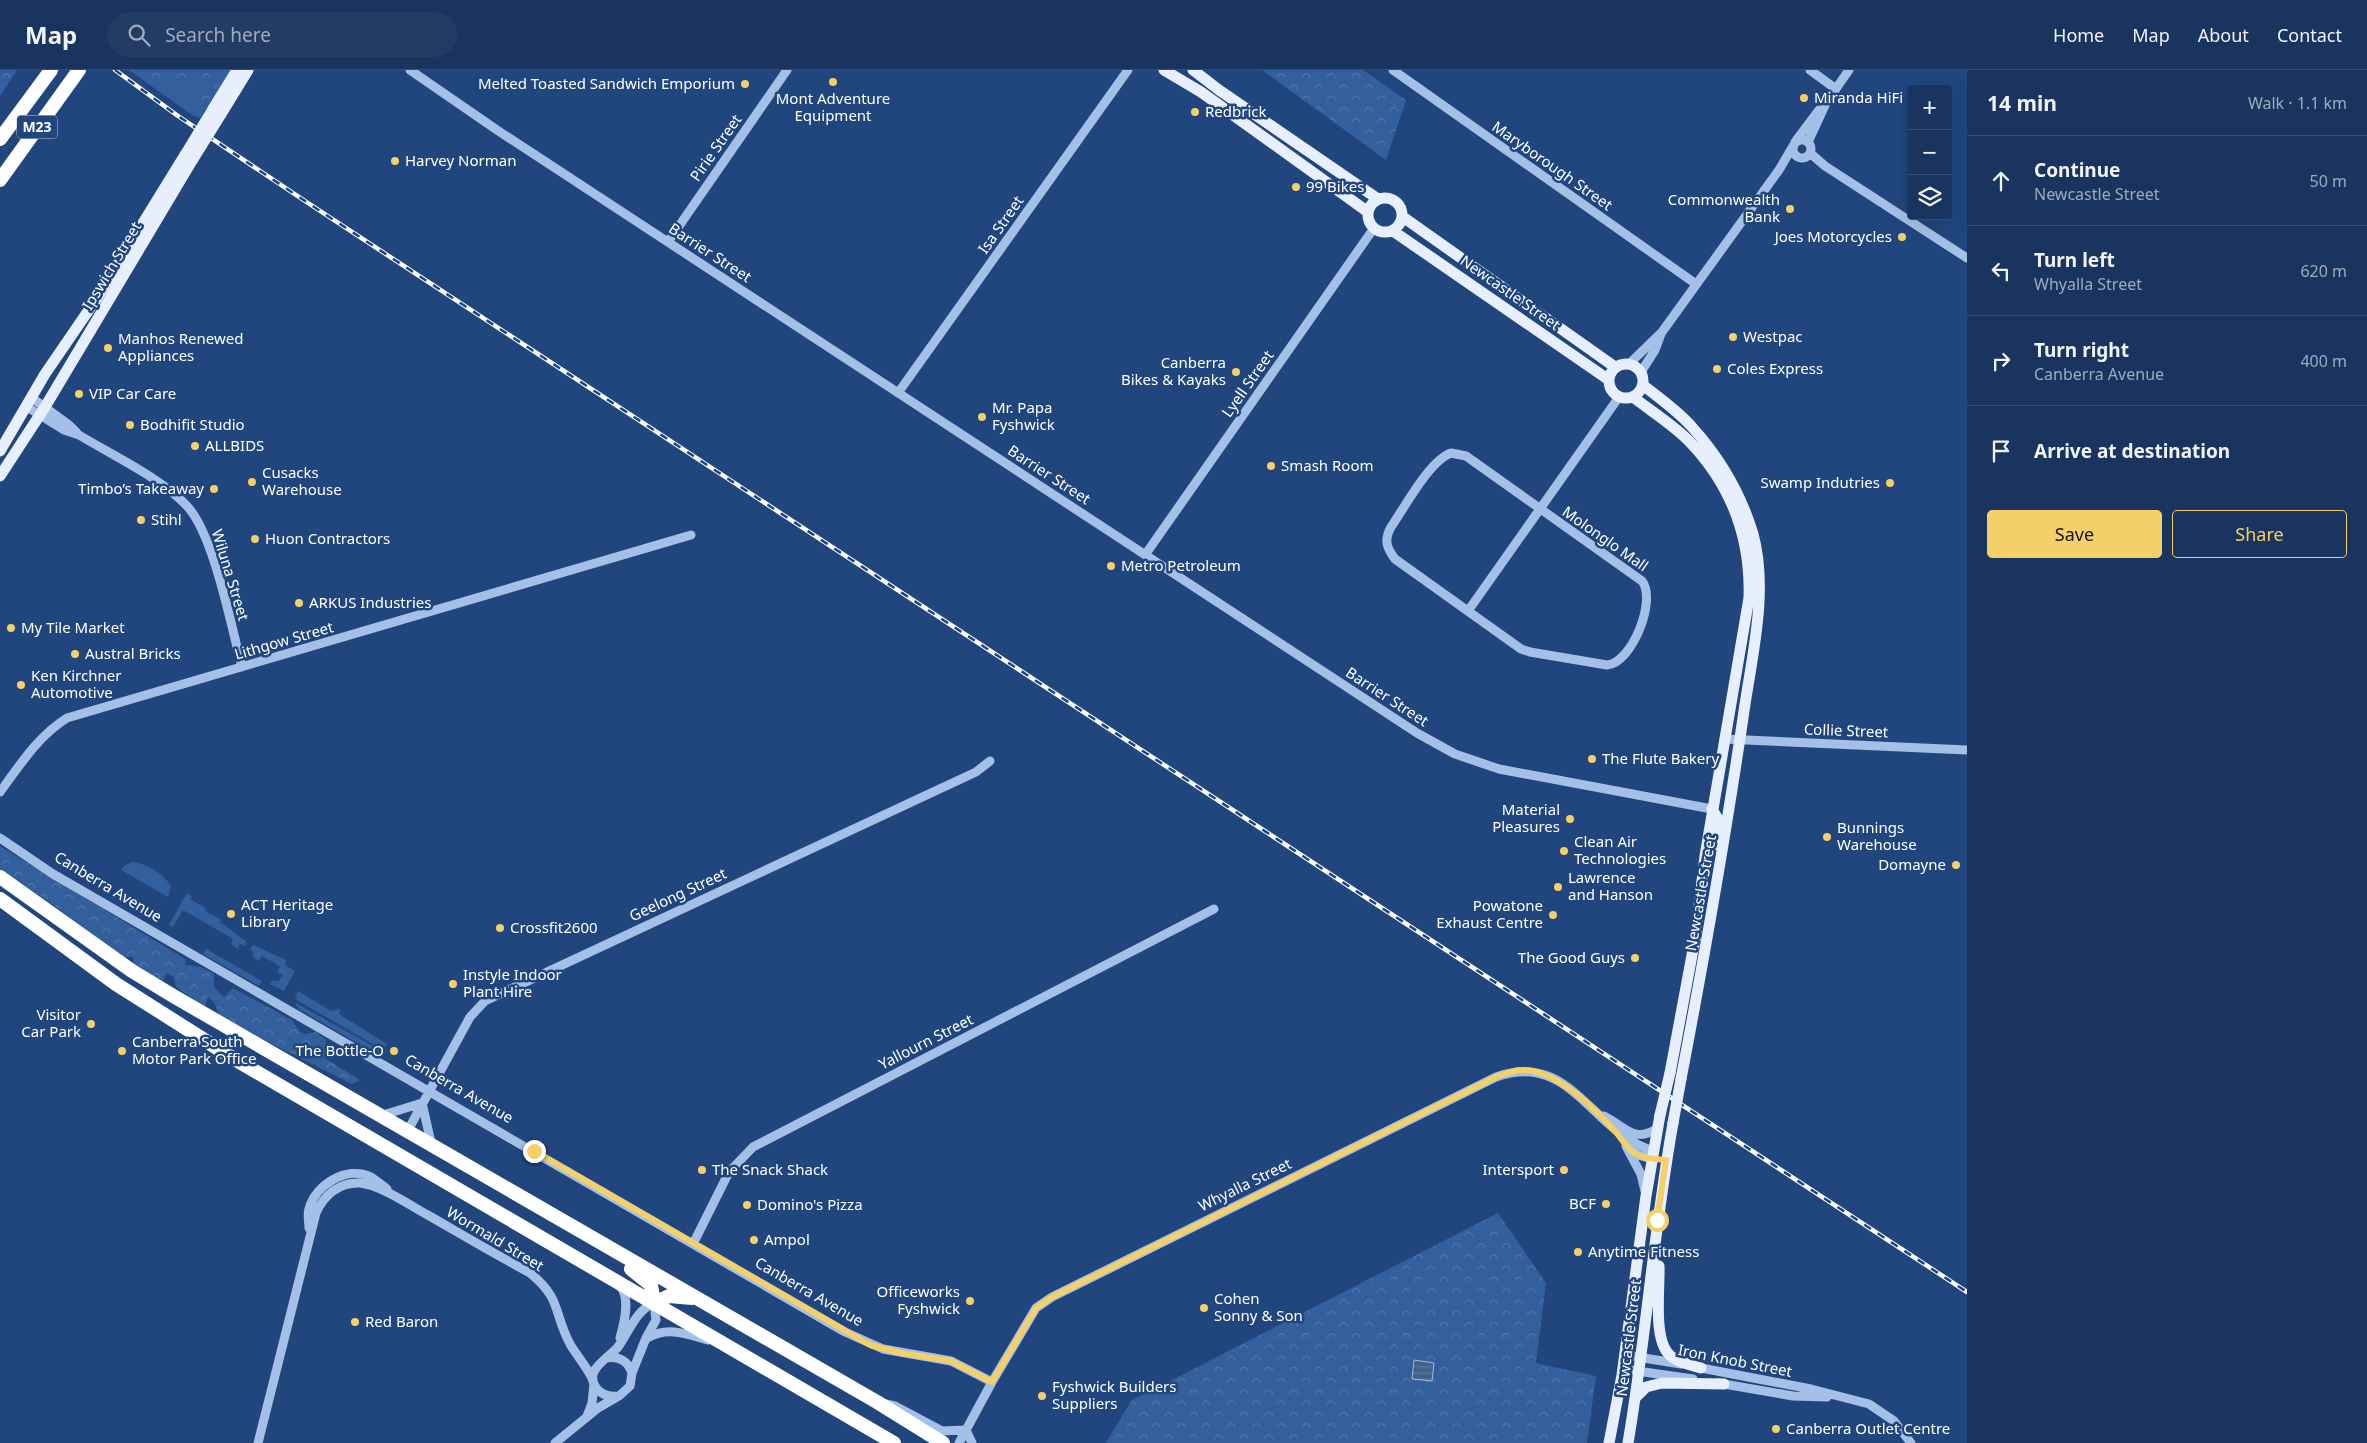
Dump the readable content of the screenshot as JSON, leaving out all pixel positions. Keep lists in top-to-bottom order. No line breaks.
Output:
{"streets":{"highway":["M23"],"main road":["Ipswich Street","Newcastle Street","Whyalla Street"],"street":["Pirie Street","Maryborough Street","Isa Street","Barrier Street","Lyell Street","Molonglo Mall","Wiluna Street","Lithgow Street","Collie Street","Canberra Avenue","Geelong Street","Yallourn Street","Wormald Street","Iron Knob Street"]},"crossings":[["Pirie Street","Barrier Street"],["Isa Street","Barrier Street"],["Barrier Street","Newcastle Street"],["Barrier Street","Lyell Street"],["Ipswich Street","Wiluna Street"],["Newcastle Street","Lyell Street"],["Newcastle Street","Molonglo Mall"],["Newcastle Street","Collie Street"],["Newcastle Street","Whyalla Street"],["Newcastle Street","Iron Knob Street"],["Wiluna Street","Lithgow Street"],["Canberra Avenue","Geelong Street"],["Canberra Avenue","Yallourn Street"],["Canberra Avenue","Whyalla Street"]],"places":["Mont Adventure Equipment","Melted Toasted Sandwich Emporium","Miranda HiFi","Redbrick","Harvey Norman","99 Bikes","Commonwealth Bank","Joes Motorcycles","Westpac","Manhos Renewed Appliances","Coles Express","Canberra Bikes & Kayaks","VIP Car Care","Mr. Papa Fyshwick","Bodhifit Studio","ALLBIDS","Smash Room","Cusacks Warehouse","Swamp Indutries","Timbo’s Takeaway","Stihl","Huon Contractors","Metro Petroleum","ARKUS Industries","My Tile Market","Austral Bricks","Ken Kirchner Automotive","The Flute Bakery","Material Pleasures","Bunnings Warehouse","Clean Air Technologies","Domayne","Lawrence and Hanson","ACT Heritage Library","Powatone Exhaust Centre","Crossfit2600","The Good Guys","Instyle Indoor Plant Hire","Visitor Car Park","Canberra South Motor Park Office","The Bottle-O","The Snack Shack","Intersport","BCF","Domino's Pizza","Ampol","Anytime Fitness","Officeworks Fyshwick","Cohen Sonny & Son","Red Baron","Fyshwick Builders Suppliers","Canberra Outlet Centre"],"page":{"header":"Map","search":"Search here","nav":["Home","Map","About","Contact"],"heading":["14 min","Walk · 1.1 km"],"map_buttons":["+","−"],"list":[["Continue","Newcastle Street","50 m"],["Turn left","Whyalla Street","620 m"],["Turn right","Canberra Avenue","400 m"],"Arrive at destination"],"buttons":["Save","Share"]}}
